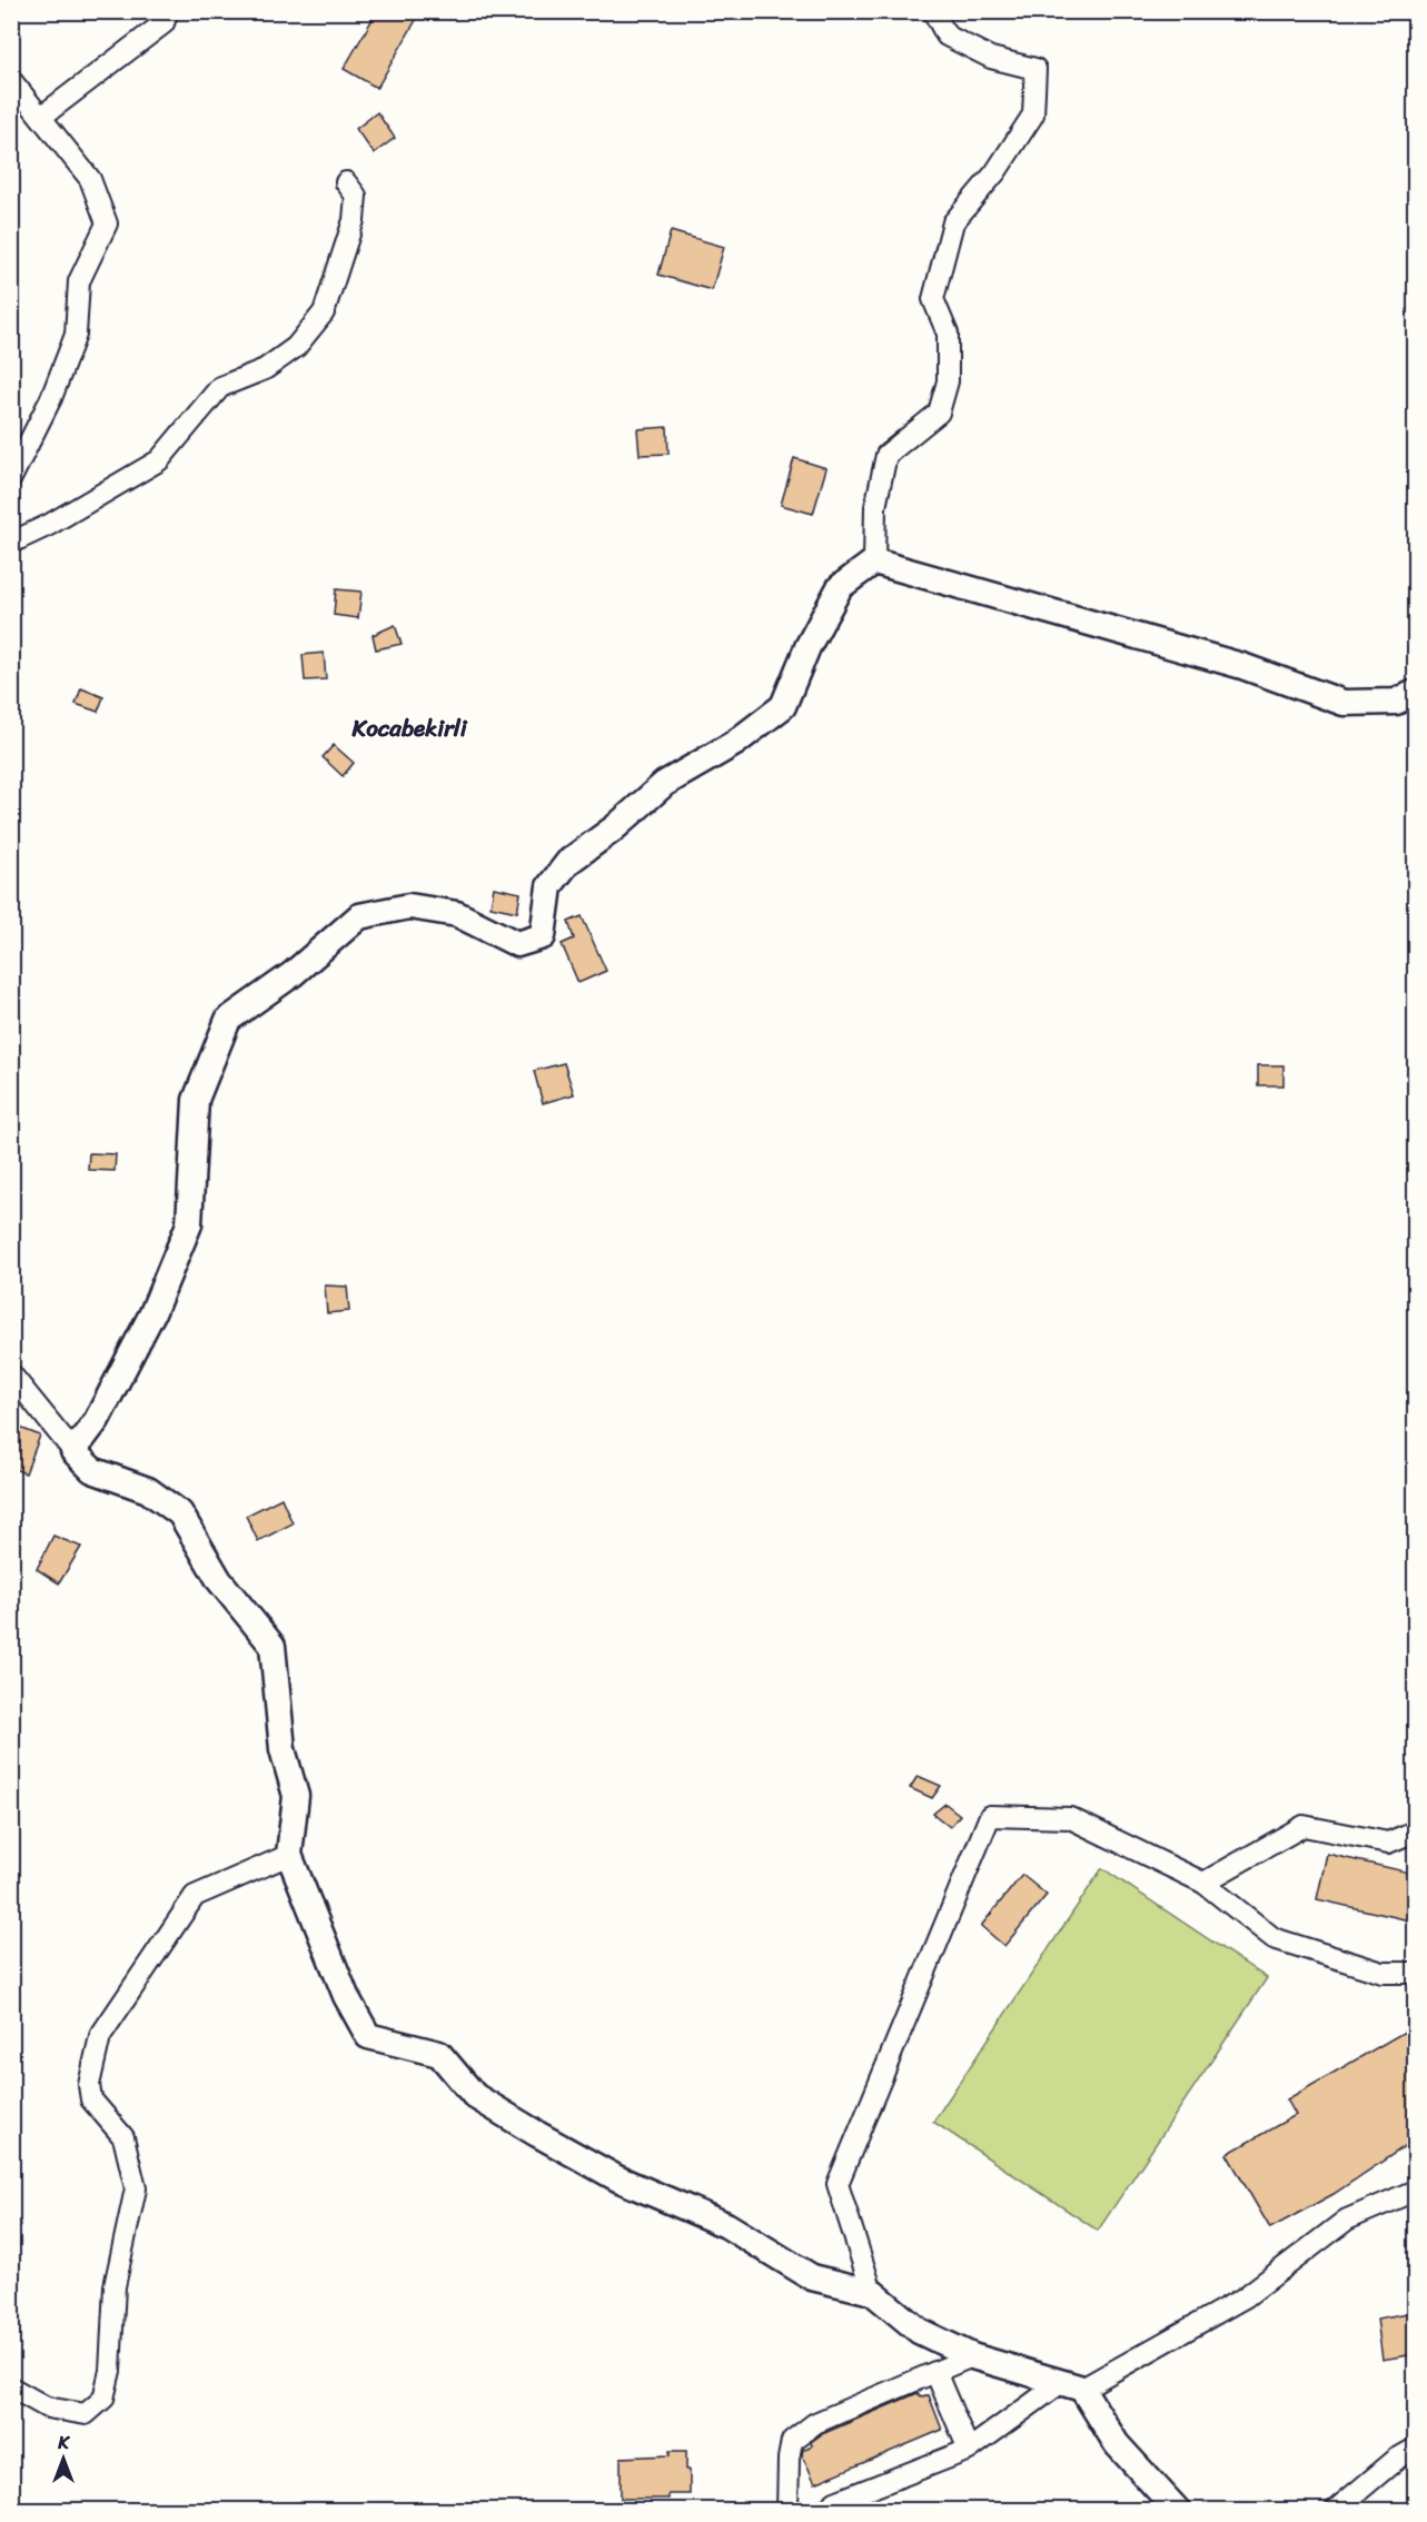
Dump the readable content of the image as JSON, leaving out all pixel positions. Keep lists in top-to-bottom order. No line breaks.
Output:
{"districts":["Kocabekirli"],"north":"top"}
